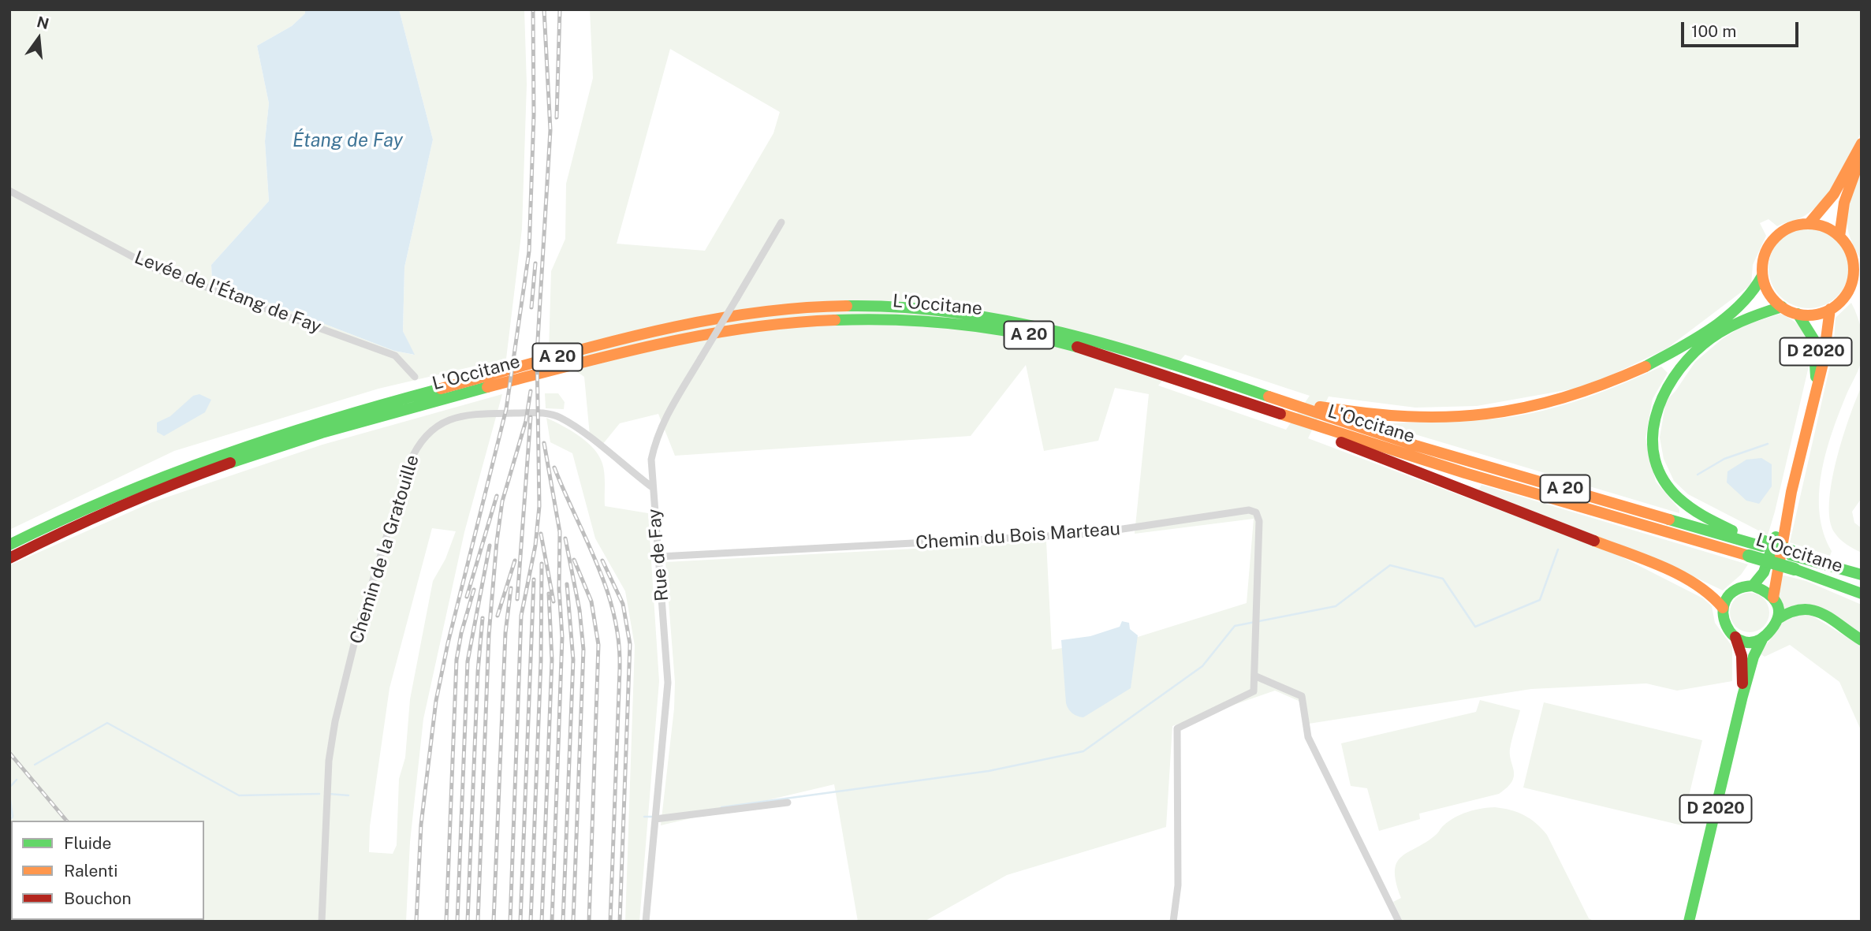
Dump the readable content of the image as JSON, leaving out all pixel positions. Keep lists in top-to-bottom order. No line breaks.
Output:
{"streets":{"main road":["L'Occitane","A 20","D 2020"],"street":["Levée de l'Étang de Fay","Chemin du Bois Marteau","Chemin de la Gratouille","Rue de Fay"]},"crossings":[["Chemin du Bois Marteau","Rue de Fay"],["Chemin de la Gratouille","Rue de Fay"]],"water":["Étang de Fay"],"legend":["Fluide","Ralenti","Bouchon"],"scale_bar":"100 m","north":"top"}
